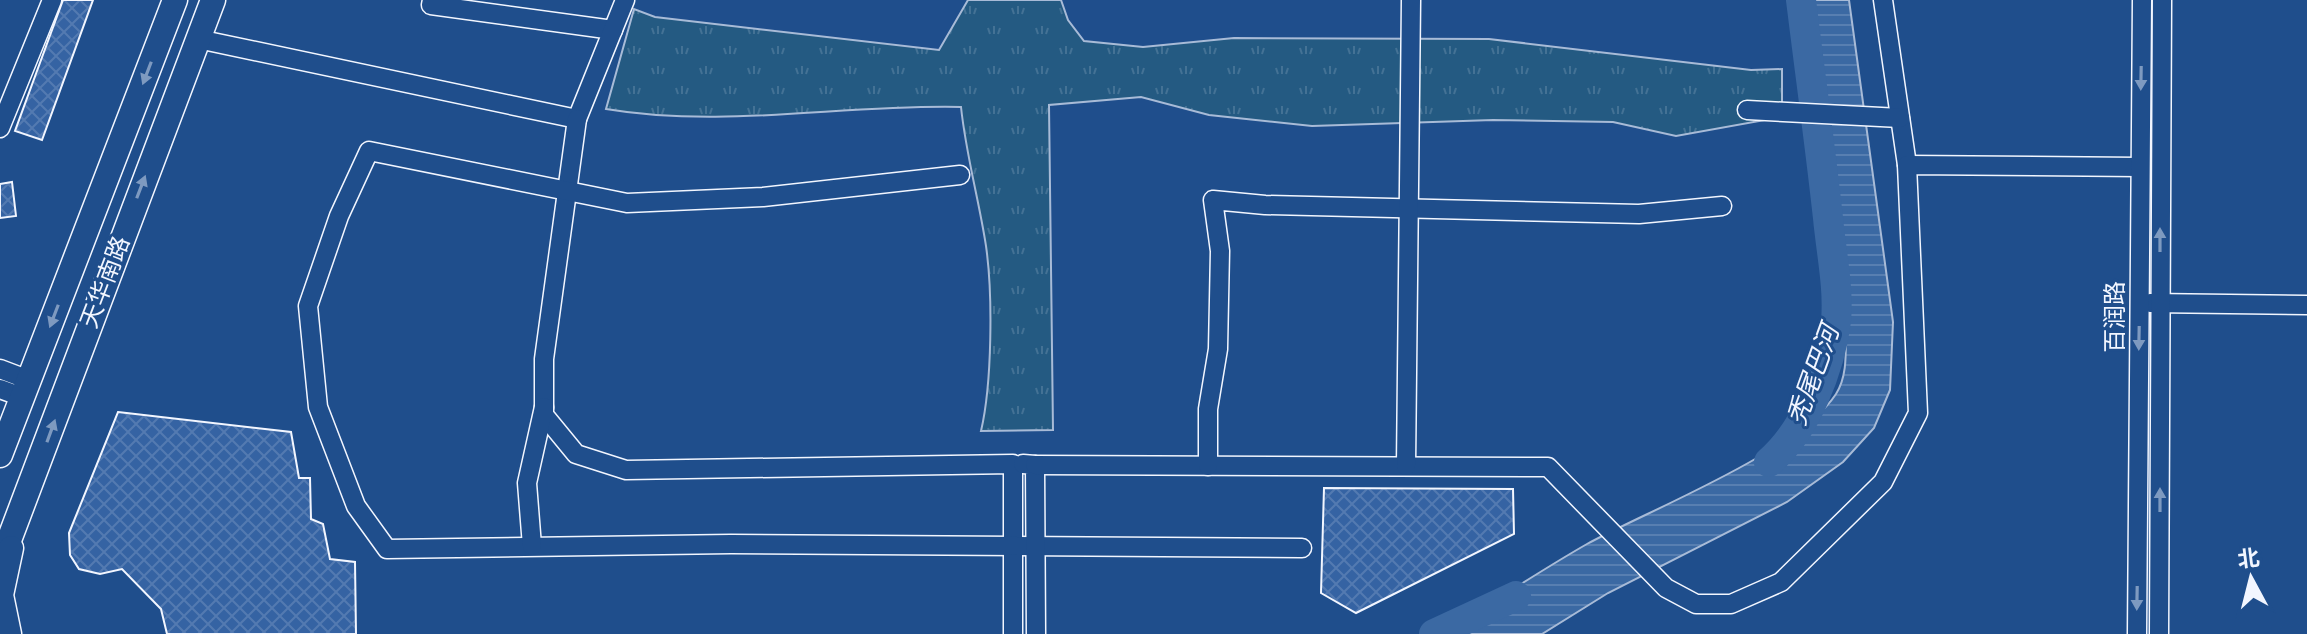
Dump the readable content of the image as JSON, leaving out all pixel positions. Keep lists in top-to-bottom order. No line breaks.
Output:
{"streets":{"main road":["天华南路"],"street":["百润路"]},"water":["秃尾巴河"],"north":"top"}
